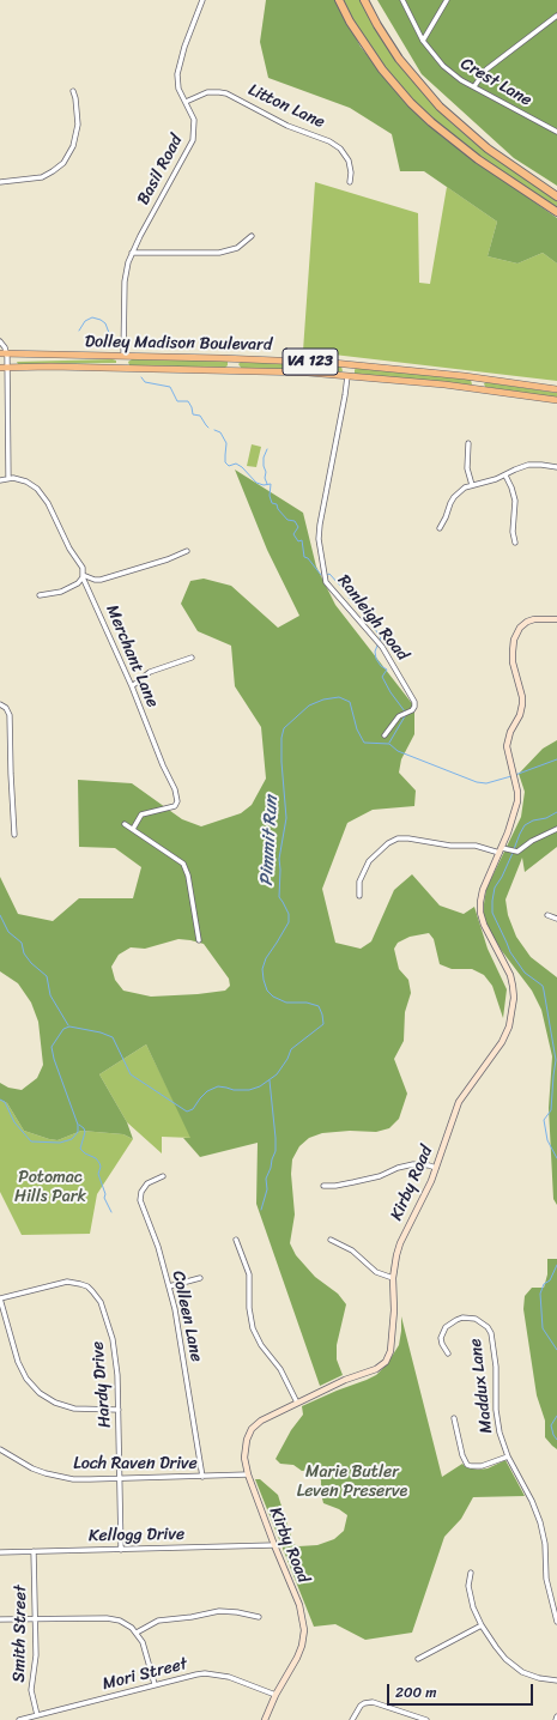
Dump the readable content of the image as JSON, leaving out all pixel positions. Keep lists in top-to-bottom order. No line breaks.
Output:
{"streets":{"main road":["Dolley Madison Boulevard","VA 123","Kirby Road"],"street":["Crest Lane","Litton Lane","Basil Road","Ranleigh Road","Merchant Lane","Colleen Lane","Hardy Drive","Maddux Lane","Loch Raven Drive","Kellogg Drive","Smith Street","Mori Street"]},"crossings":[["Litton Lane","Basil Road"],["Basil Road","Dolley Madison Boulevard"],["Dolley Madison Boulevard","Ranleigh Road"],["Kirby Road","Loch Raven Drive"],["Kirby Road","Kellogg Drive"],["Kirby Road","Mori Street"],["Colleen Lane","Loch Raven Drive"],["Hardy Drive","Loch Raven Drive"],["Hardy Drive","Kellogg Drive"],["Kellogg Drive","Smith Street"],["Smith Street","Mori Street"]],"water":["Pimmit Run"],"parks":["Potomac Hills Park","Marie Butler Leven Preserve"],"scale_bar":"200 m"}
